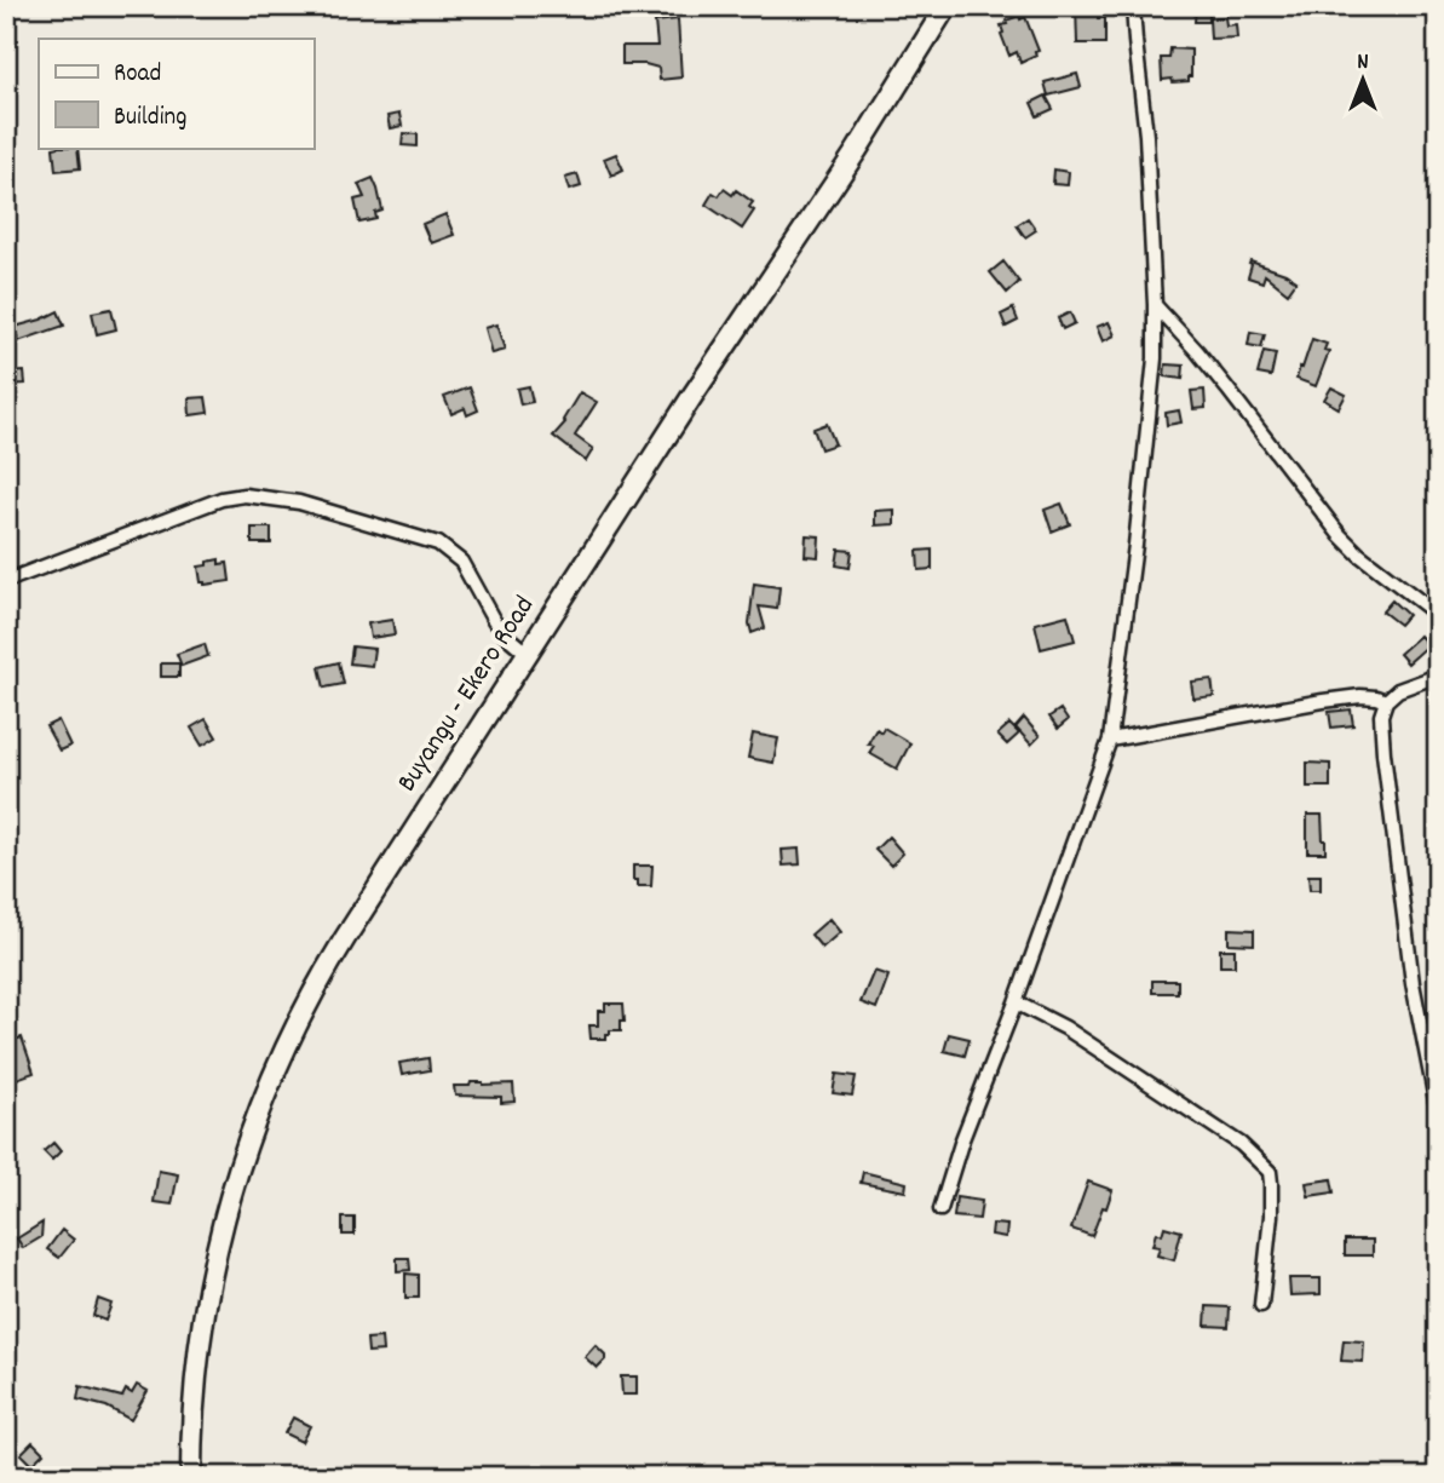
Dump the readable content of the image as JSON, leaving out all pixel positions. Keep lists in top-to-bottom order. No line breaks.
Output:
{"streets":{"main road":["Buyangu - Ekero Road"]},"legend":["Road","Building"],"north":"top"}
